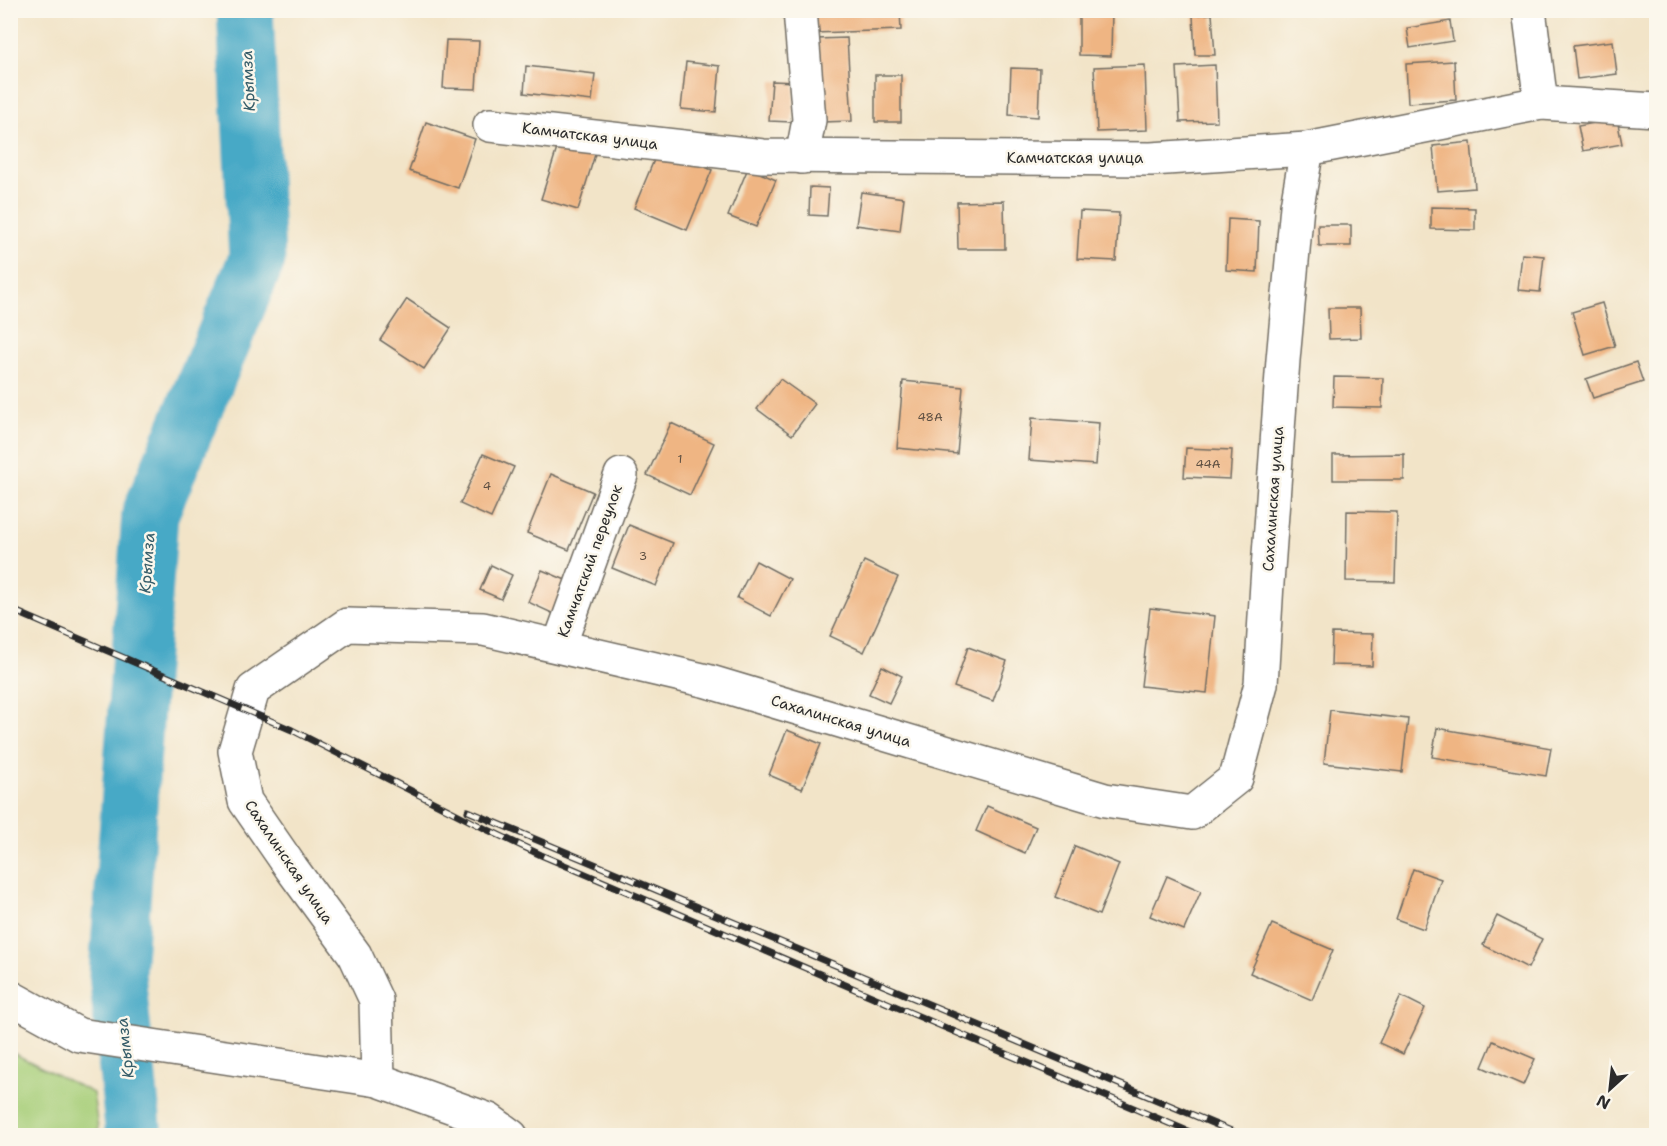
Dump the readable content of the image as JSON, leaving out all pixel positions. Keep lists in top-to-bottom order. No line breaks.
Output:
{"streets":{"street":["Камчатская улица","Сахалинская улица","Камчатский переулок"]},"crossings":[["Камчатская улица","Сахалинская улица"],["Сахалинская улица","Камчатский переулок"]],"water":["Крымза"],"house_numbers":["48А","1","44А","4","3"],"north":"bottom left"}
